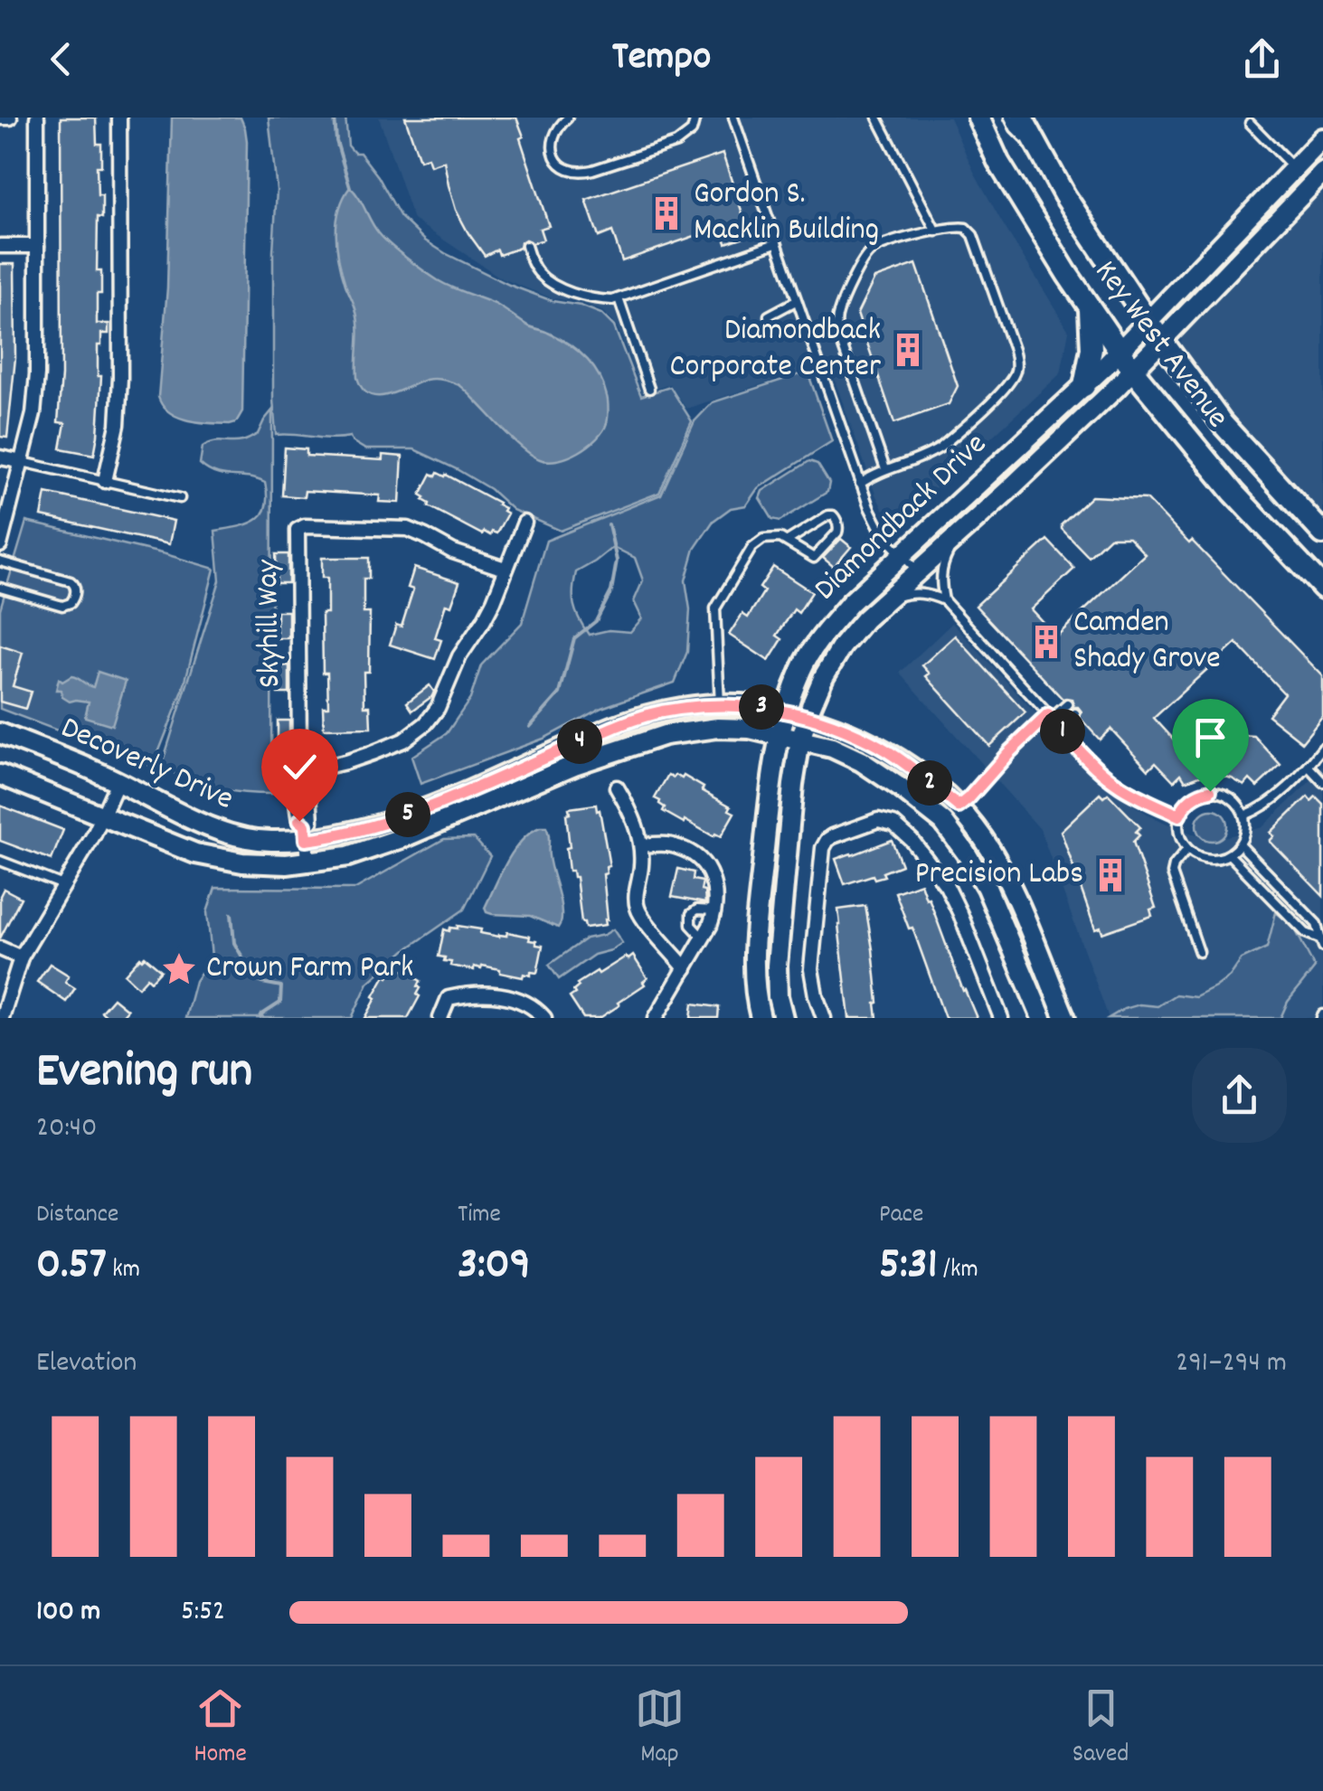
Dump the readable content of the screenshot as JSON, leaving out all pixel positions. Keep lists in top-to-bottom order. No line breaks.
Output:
{"streets":{"main road":["Key West Avenue"],"street":["Diamondback Drive","Skyhill Way","Decoverly Drive"]},"crossings":[["Key West Avenue","Diamondback Drive"],["Diamondback Drive","Decoverly Drive"],["Skyhill Way","Decoverly Drive"]],"places":{"building":["Gordon S. Macklin Building","Diamondback Corporate Center","Camden Shady Grove","Precision Labs"],"place":["Crown Farm Park"]},"page":{"header":"Tempo","pins":["3","1","4","2","5"],"heading":["Evening run","20:40"],"stats":[["Distance","0.57 km"],["Time","3:09"],["Pace","5:31 /km"]],"chart":["Elevation","291–294 m"],"list":[{"name":"100 m","note":"5:52"}],"tabs":["Home","Map","Saved"]}}
